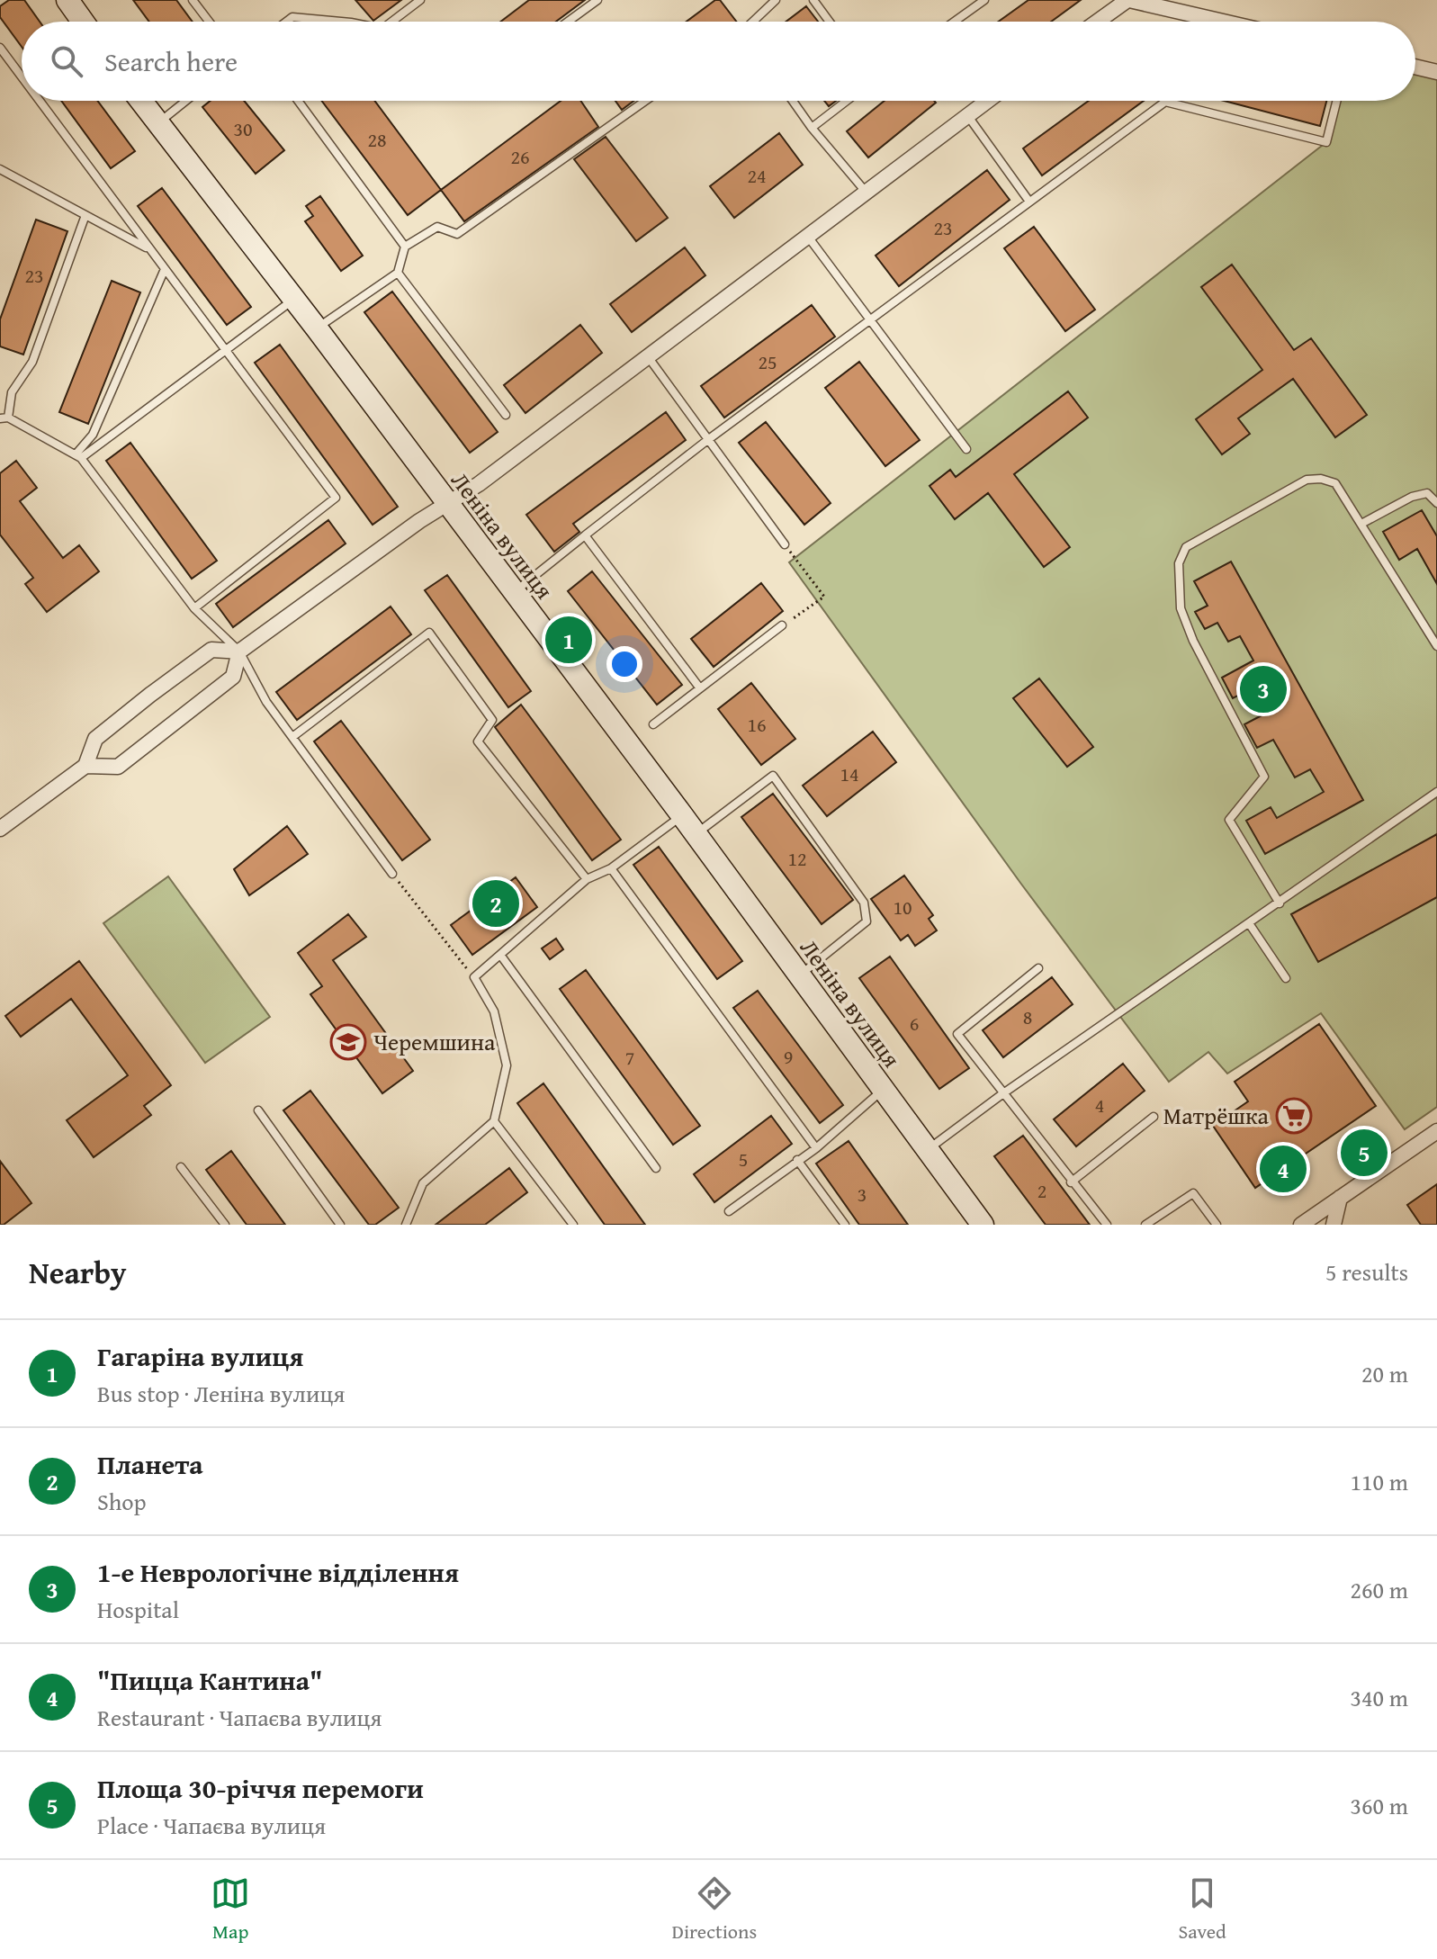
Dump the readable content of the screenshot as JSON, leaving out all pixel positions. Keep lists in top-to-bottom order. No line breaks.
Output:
{"streets":{"street":["Леніна вулиця"]},"places":{"school or university":["Черемшина"],"supermarket":["Матрёшка"]},"house_numbers":["30","28","26","24","23","23","25","16","14","12","10","8","6","9","7","4","5","2","3"],"page":{"search":"Search here","pins":["1","3","2","5","4"],"heading":["Nearby","5 results"],"list":[{"mark":"1","name":"Гагаріна вулиця","note":"Bus stop · Леніна вулиця","value":"20 m"},{"mark":"2","name":"Планета","note":"Shop","value":"110 m"},{"mark":"3","name":"1-е Неврологічне відділення","note":"Hospital","value":"260 m"},{"mark":"4","name":"\"Пицца Кантина\"","note":"Restaurant · Чапаєва вулиця","value":"340 m"},{"mark":"5","name":"Площа 30-річчя перемоги","note":"Place · Чапаєва вулиця","value":"360 m"}],"nav":["Map","Directions","Saved"]}}
